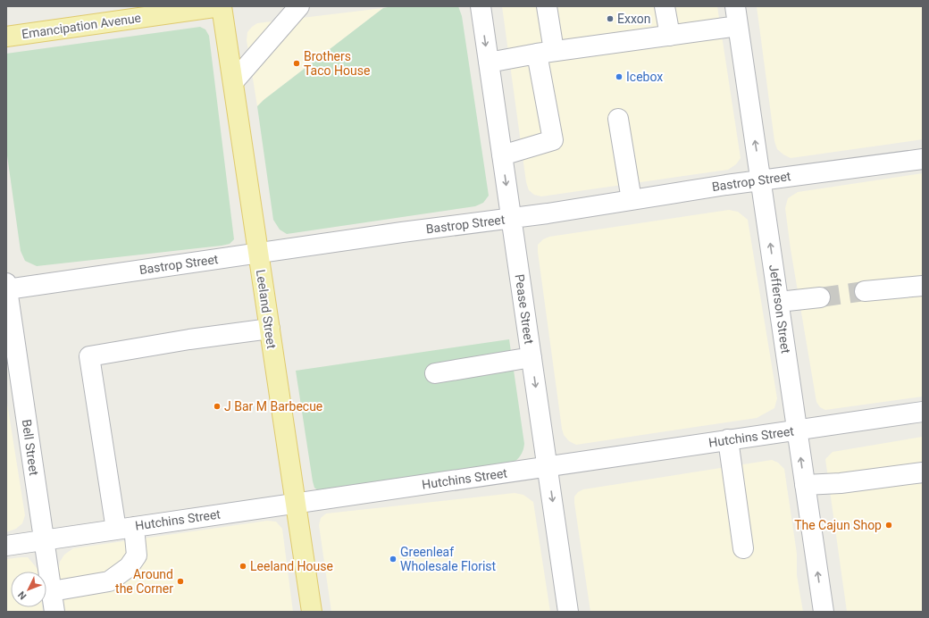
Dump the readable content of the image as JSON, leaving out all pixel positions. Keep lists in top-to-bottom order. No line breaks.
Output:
{"streets":{"main road":["Emancipation Avenue","Leeland Street"],"street":["Bastrop Street","Pease Street","Jefferson Street","Hutchins Street","Bell Street"]},"crossings":[["Emancipation Avenue","Leeland Street"],["Bastrop Street","Leeland Street"],["Bastrop Street","Pease Street"],["Bastrop Street","Jefferson Street"],["Bastrop Street","Bell Street"],["Leeland Street","Hutchins Street"],["Pease Street","Hutchins Street"],["Jefferson Street","Hutchins Street"],["Hutchins Street","Bell Street"]],"one_way":["Pease Street"],"places":["Exxon","Brothers Taco House","Icebox","J Bar M Barbecue","The Cajun Shop","Greenleaf Wholesale Florist","Leeland House","Around the Corner"],"north":"bottom left"}
